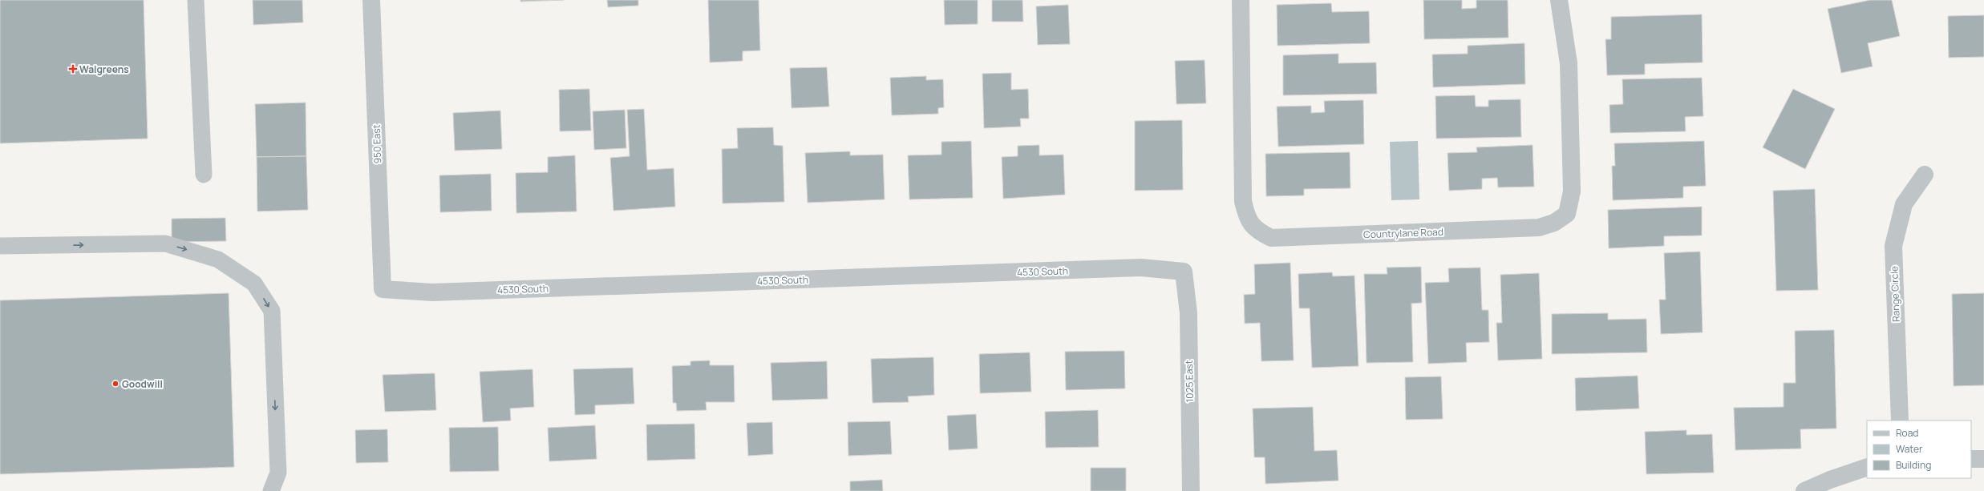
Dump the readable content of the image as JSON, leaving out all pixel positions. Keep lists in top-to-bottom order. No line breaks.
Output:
{"streets":{"street":["950 East","Countrylane Road","4530 South","Range Circle","1025 East"]},"crossings":[["950 East","4530 South"],["4530 South","1025 East"]],"places":{"health":["Walgreens"],"other":["Goodwill"]},"legend":["Road","Water","Building"]}
